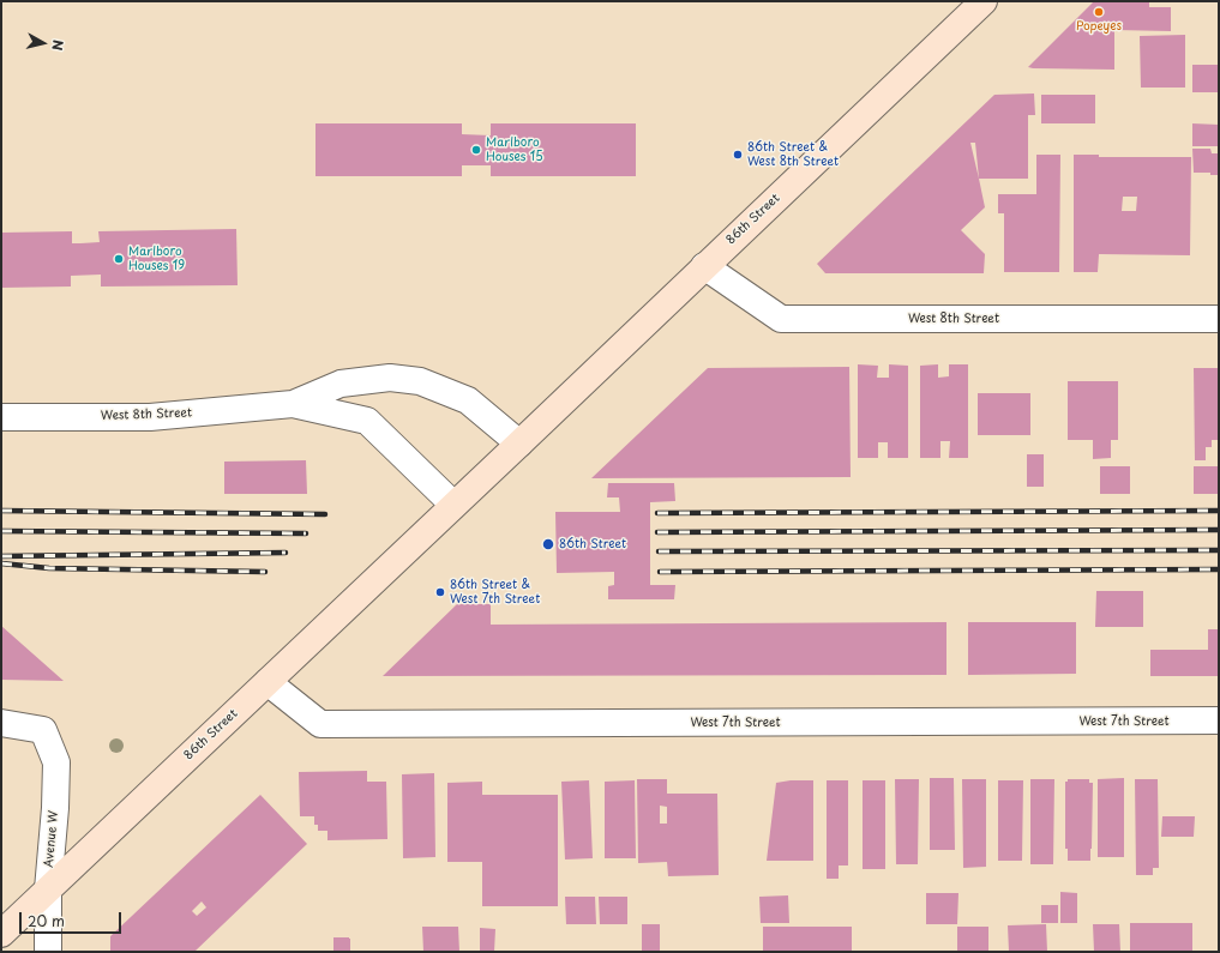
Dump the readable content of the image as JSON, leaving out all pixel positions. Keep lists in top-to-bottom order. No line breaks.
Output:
{"streets":{"main road":["86th Street"],"street":["West 8th Street","West 7th Street","Avenue W"]},"crossings":[["86th Street","West 8th Street"],["86th Street","West 7th Street"],["86th Street","Avenue W"]],"places":["Popeyes","Marlboro Houses 15","86th Street & West 8th Street","Marlboro Houses 19","86th Street","86th Street & West 7th Street"],"scale_bar":"20 m","north":"right"}
